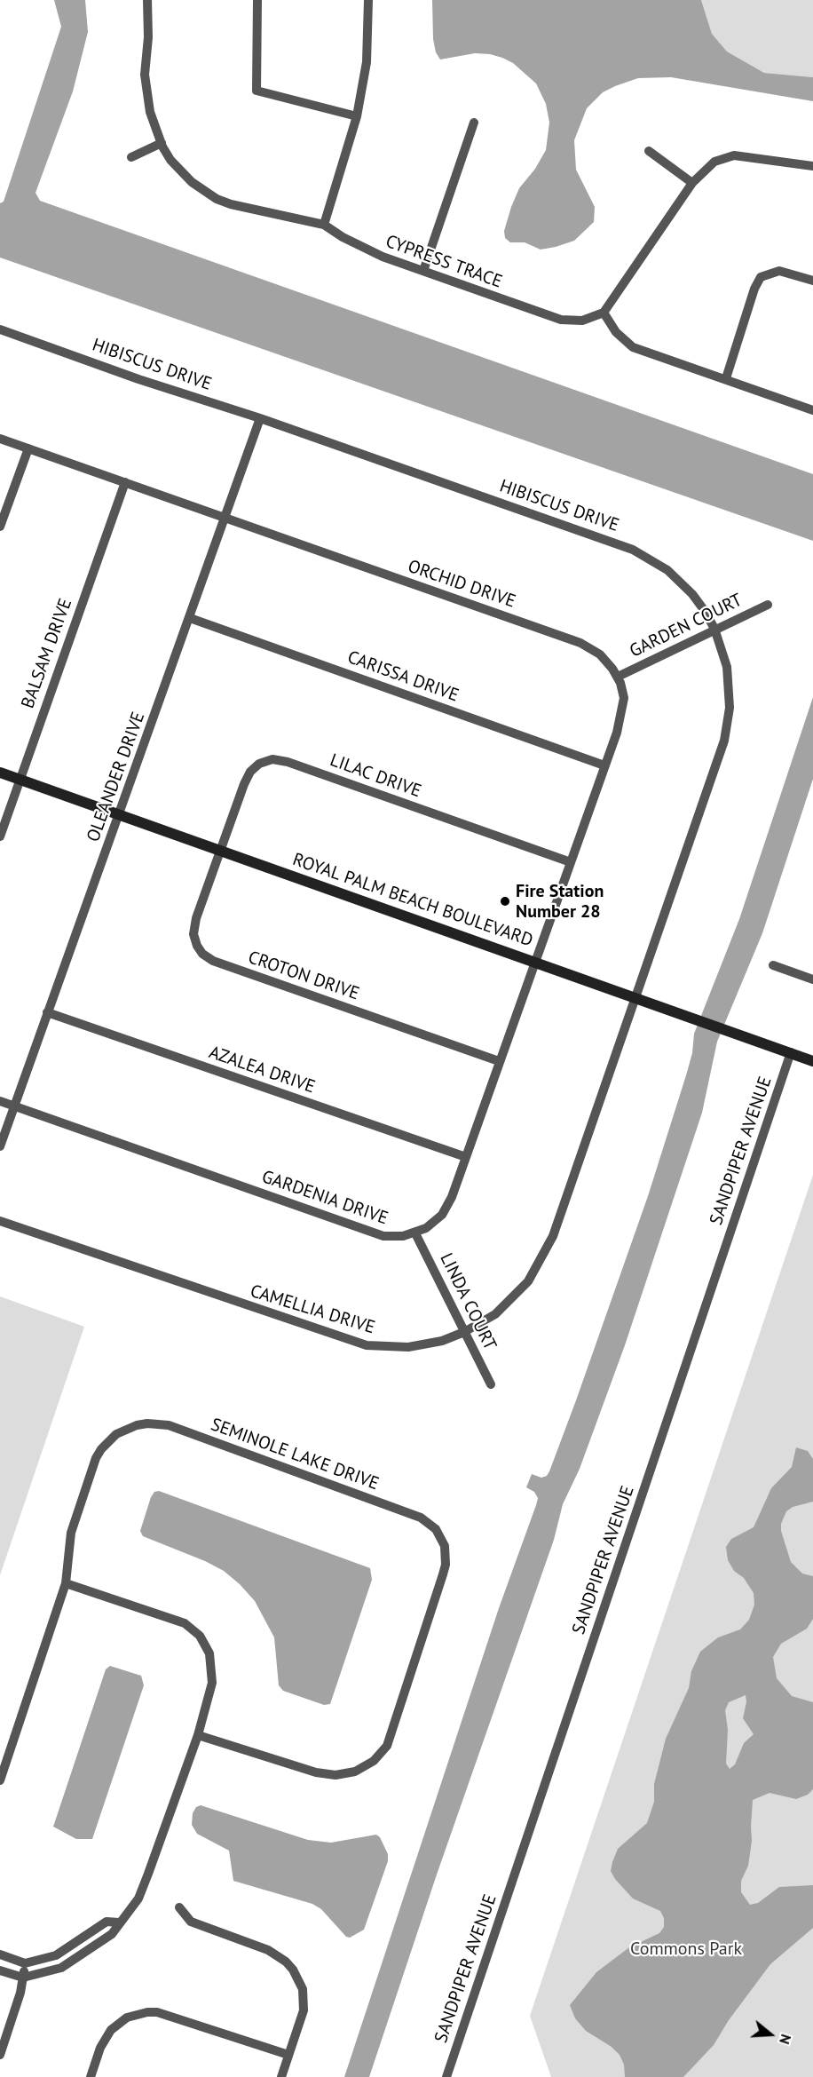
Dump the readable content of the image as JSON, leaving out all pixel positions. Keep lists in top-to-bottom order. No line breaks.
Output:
{"streets":{"street":["CYPRESS TRACE","HIBISCUS DRIVE","ORCHID DRIVE","GARDEN COURT","BALSAM DRIVE","CARISSA DRIVE","LILAC DRIVE","OLEANDER DRIVE","ROYAL PALM BEACH BOULEVARD","CROTON DRIVE","AZALEA DRIVE","SANDPIPER AVENUE","GARDENIA DRIVE","LINDA COURT","CAMELLIA DRIVE","SEMINOLE LAKE DRIVE"]},"crossings":[["HIBISCUS DRIVE","GARDEN COURT"],["HIBISCUS DRIVE","OLEANDER DRIVE"],["HIBISCUS DRIVE","ROYAL PALM BEACH BOULEVARD"],["HIBISCUS DRIVE","CAMELLIA DRIVE"],["ORCHID DRIVE","GARDEN COURT"],["ORCHID DRIVE","BALSAM DRIVE"],["ORCHID DRIVE","CARISSA DRIVE"],["ORCHID DRIVE","LILAC DRIVE"],["ORCHID DRIVE","OLEANDER DRIVE"],["ORCHID DRIVE","ROYAL PALM BEACH BOULEVARD"],["ORCHID DRIVE","GARDENIA DRIVE"],["BALSAM DRIVE","ROYAL PALM BEACH BOULEVARD"],["CARISSA DRIVE","OLEANDER DRIVE"],["LILAC DRIVE","ROYAL PALM BEACH BOULEVARD"],["LILAC DRIVE","CROTON DRIVE"],["OLEANDER DRIVE","ROYAL PALM BEACH BOULEVARD"],["OLEANDER DRIVE","AZALEA DRIVE"],["OLEANDER DRIVE","GARDENIA DRIVE"],["ROYAL PALM BEACH BOULEVARD","CROTON DRIVE"],["ROYAL PALM BEACH BOULEVARD","SANDPIPER AVENUE"],["ROYAL PALM BEACH BOULEVARD","GARDENIA DRIVE"],["ROYAL PALM BEACH BOULEVARD","CAMELLIA DRIVE"],["CROTON DRIVE","GARDENIA DRIVE"],["AZALEA DRIVE","GARDENIA DRIVE"],["GARDENIA DRIVE","LINDA COURT"],["LINDA COURT","CAMELLIA DRIVE"]],"parks":["Commons Park"],"places":["Fire Station Number 28"],"north":"right"}
